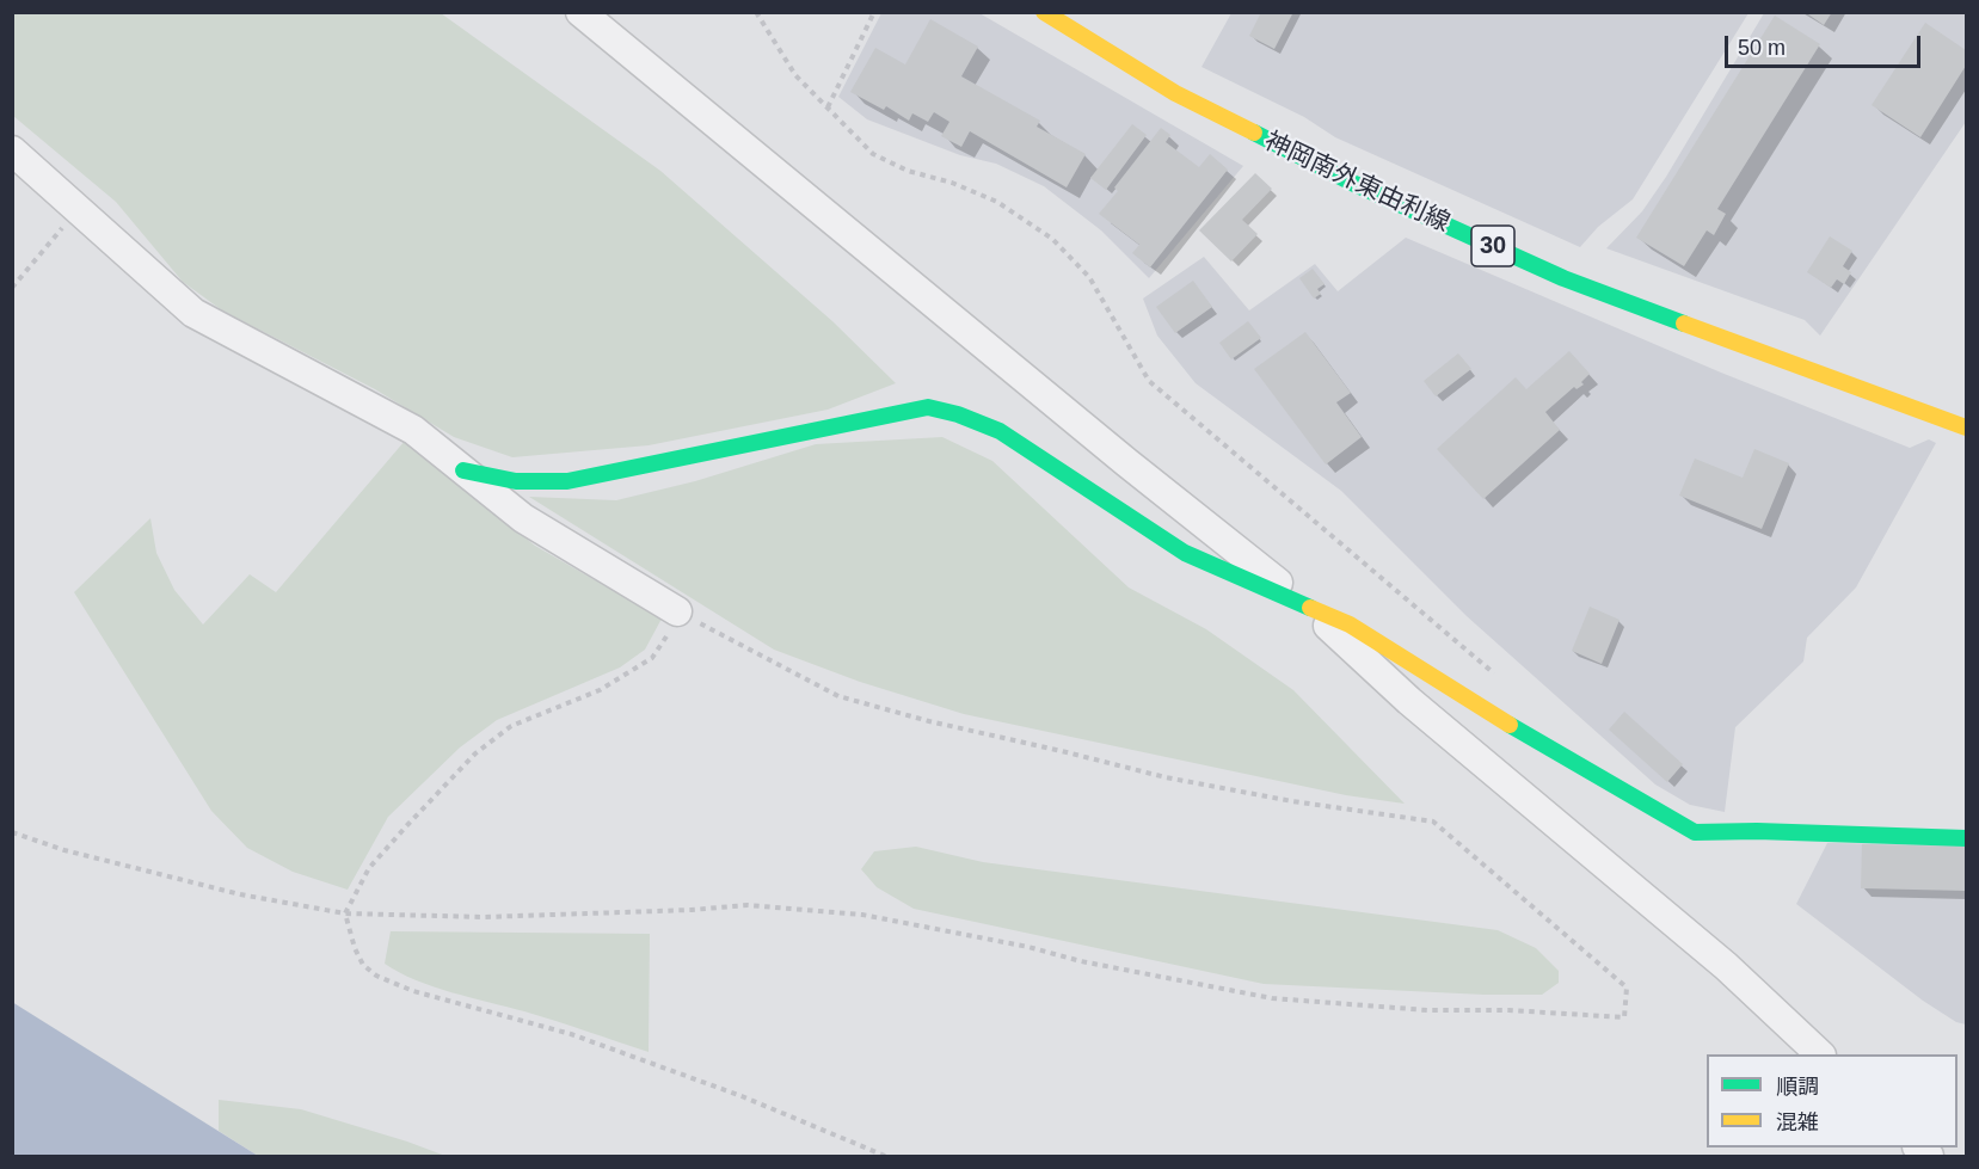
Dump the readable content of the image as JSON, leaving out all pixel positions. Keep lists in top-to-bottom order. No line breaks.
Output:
{"streets":{"street":["神岡南外東由利線","30"]},"legend":["順調","混雑"],"scale_bar":"50 m"}
